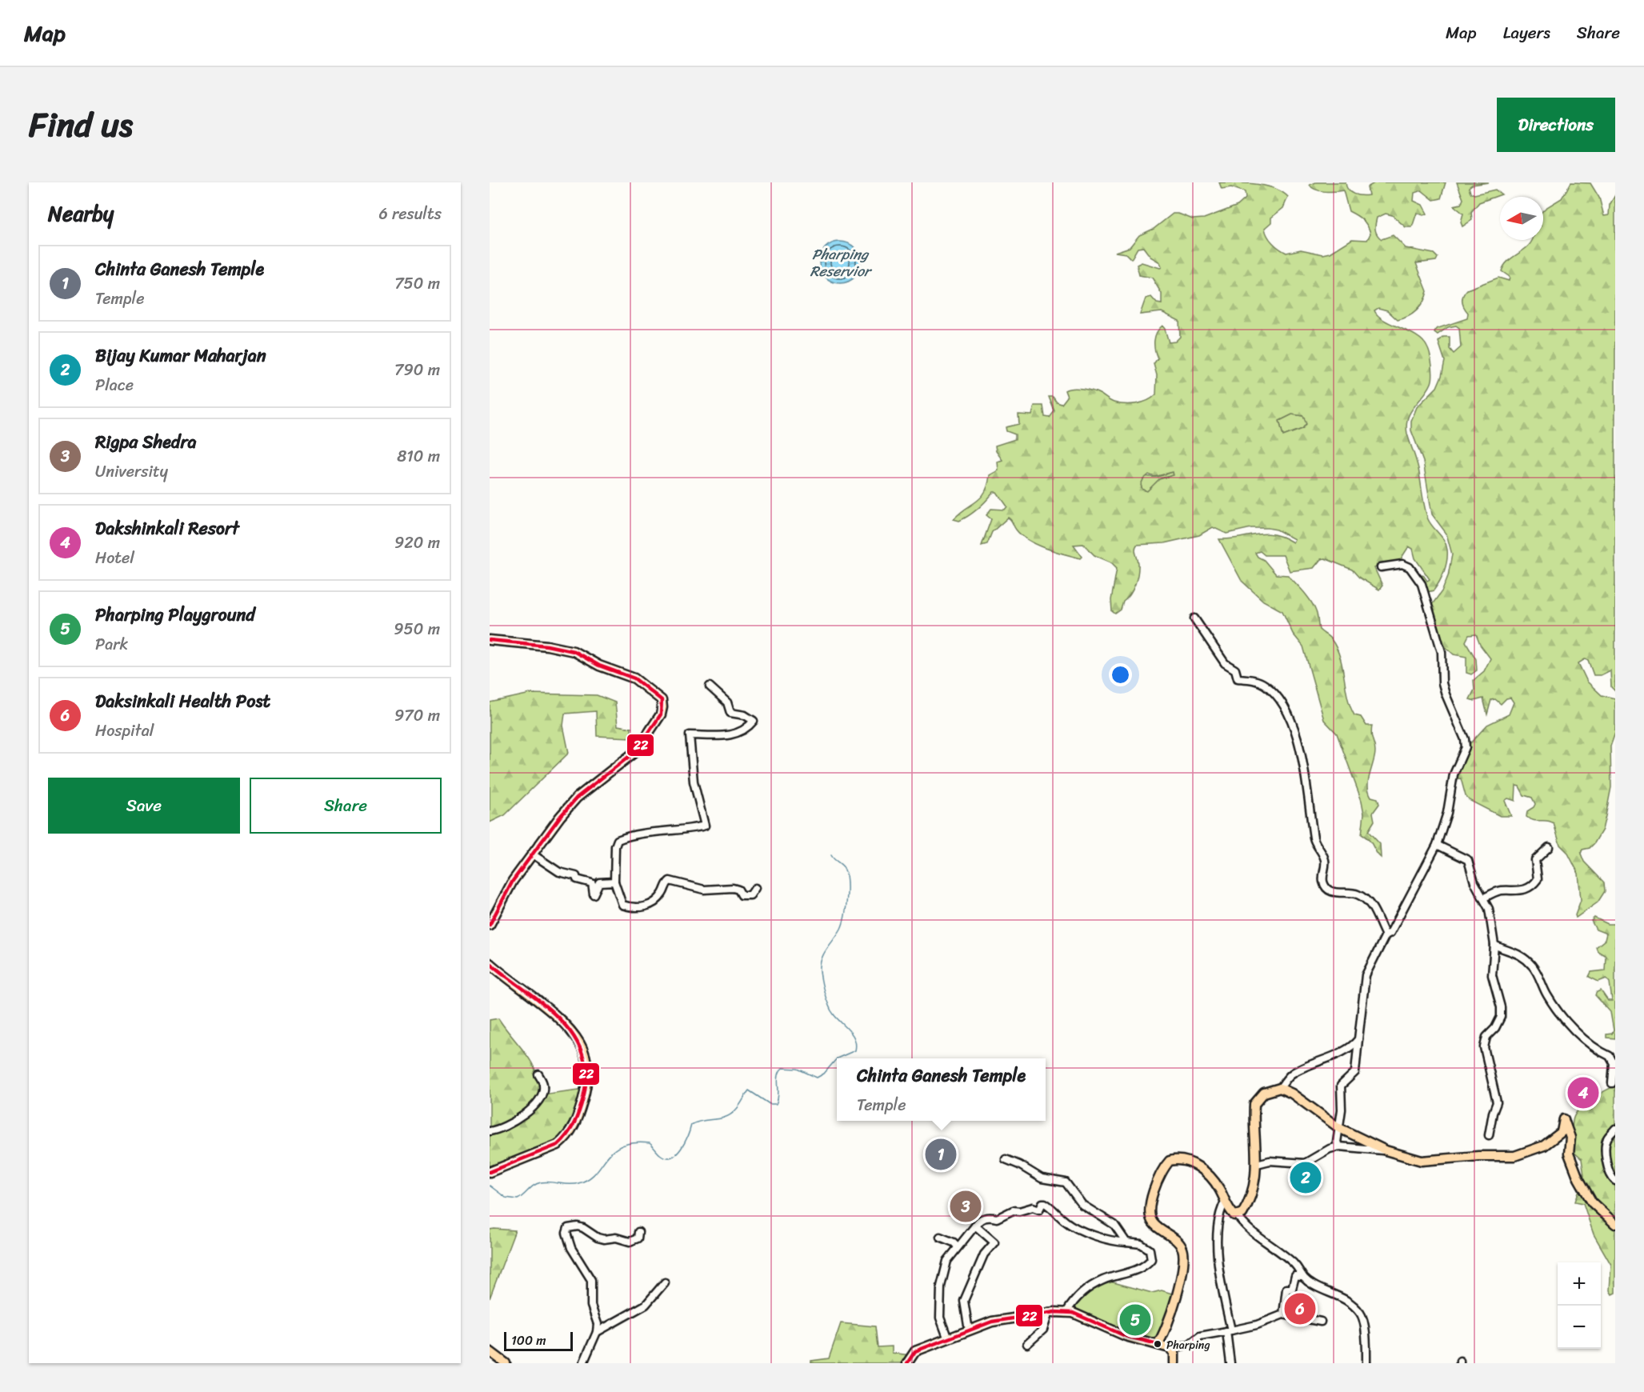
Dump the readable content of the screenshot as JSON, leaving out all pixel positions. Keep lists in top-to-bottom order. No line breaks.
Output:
{"water":["Pharping Reservior"],"places":["Pharping"],"lines":["transit line 22"],"scale_bar":"100 m","north":"left","page":{"header":"Map","nav":["Map","Layers","Share"],"title":"Find us","buttons":["Directions",["Save","Share"]],"heading":["Nearby","6 results"],"list":[{"mark":"1","name":"Chinta Ganesh Temple","note":"Temple","value":"750 m"},{"mark":"2","name":"Bijay Kumar Maharjan","note":"Place","value":"790 m"},{"mark":"3","name":"Rigpa Shedra","note":"University","value":"810 m"},{"mark":"4","name":"Dakshinkali Resort","note":"Hotel","value":"920 m"},{"mark":"5","name":"Pharping Playground","note":"Park","value":"950 m"},{"mark":"6","name":"Daksinkali Health Post","note":"Hospital","value":"970 m"}],"popup":["Chinta Ganesh Temple","Temple"],"pins":["4","1","2","3","6","5"],"map_buttons":["+","−"],"scale":"100 m"}}
